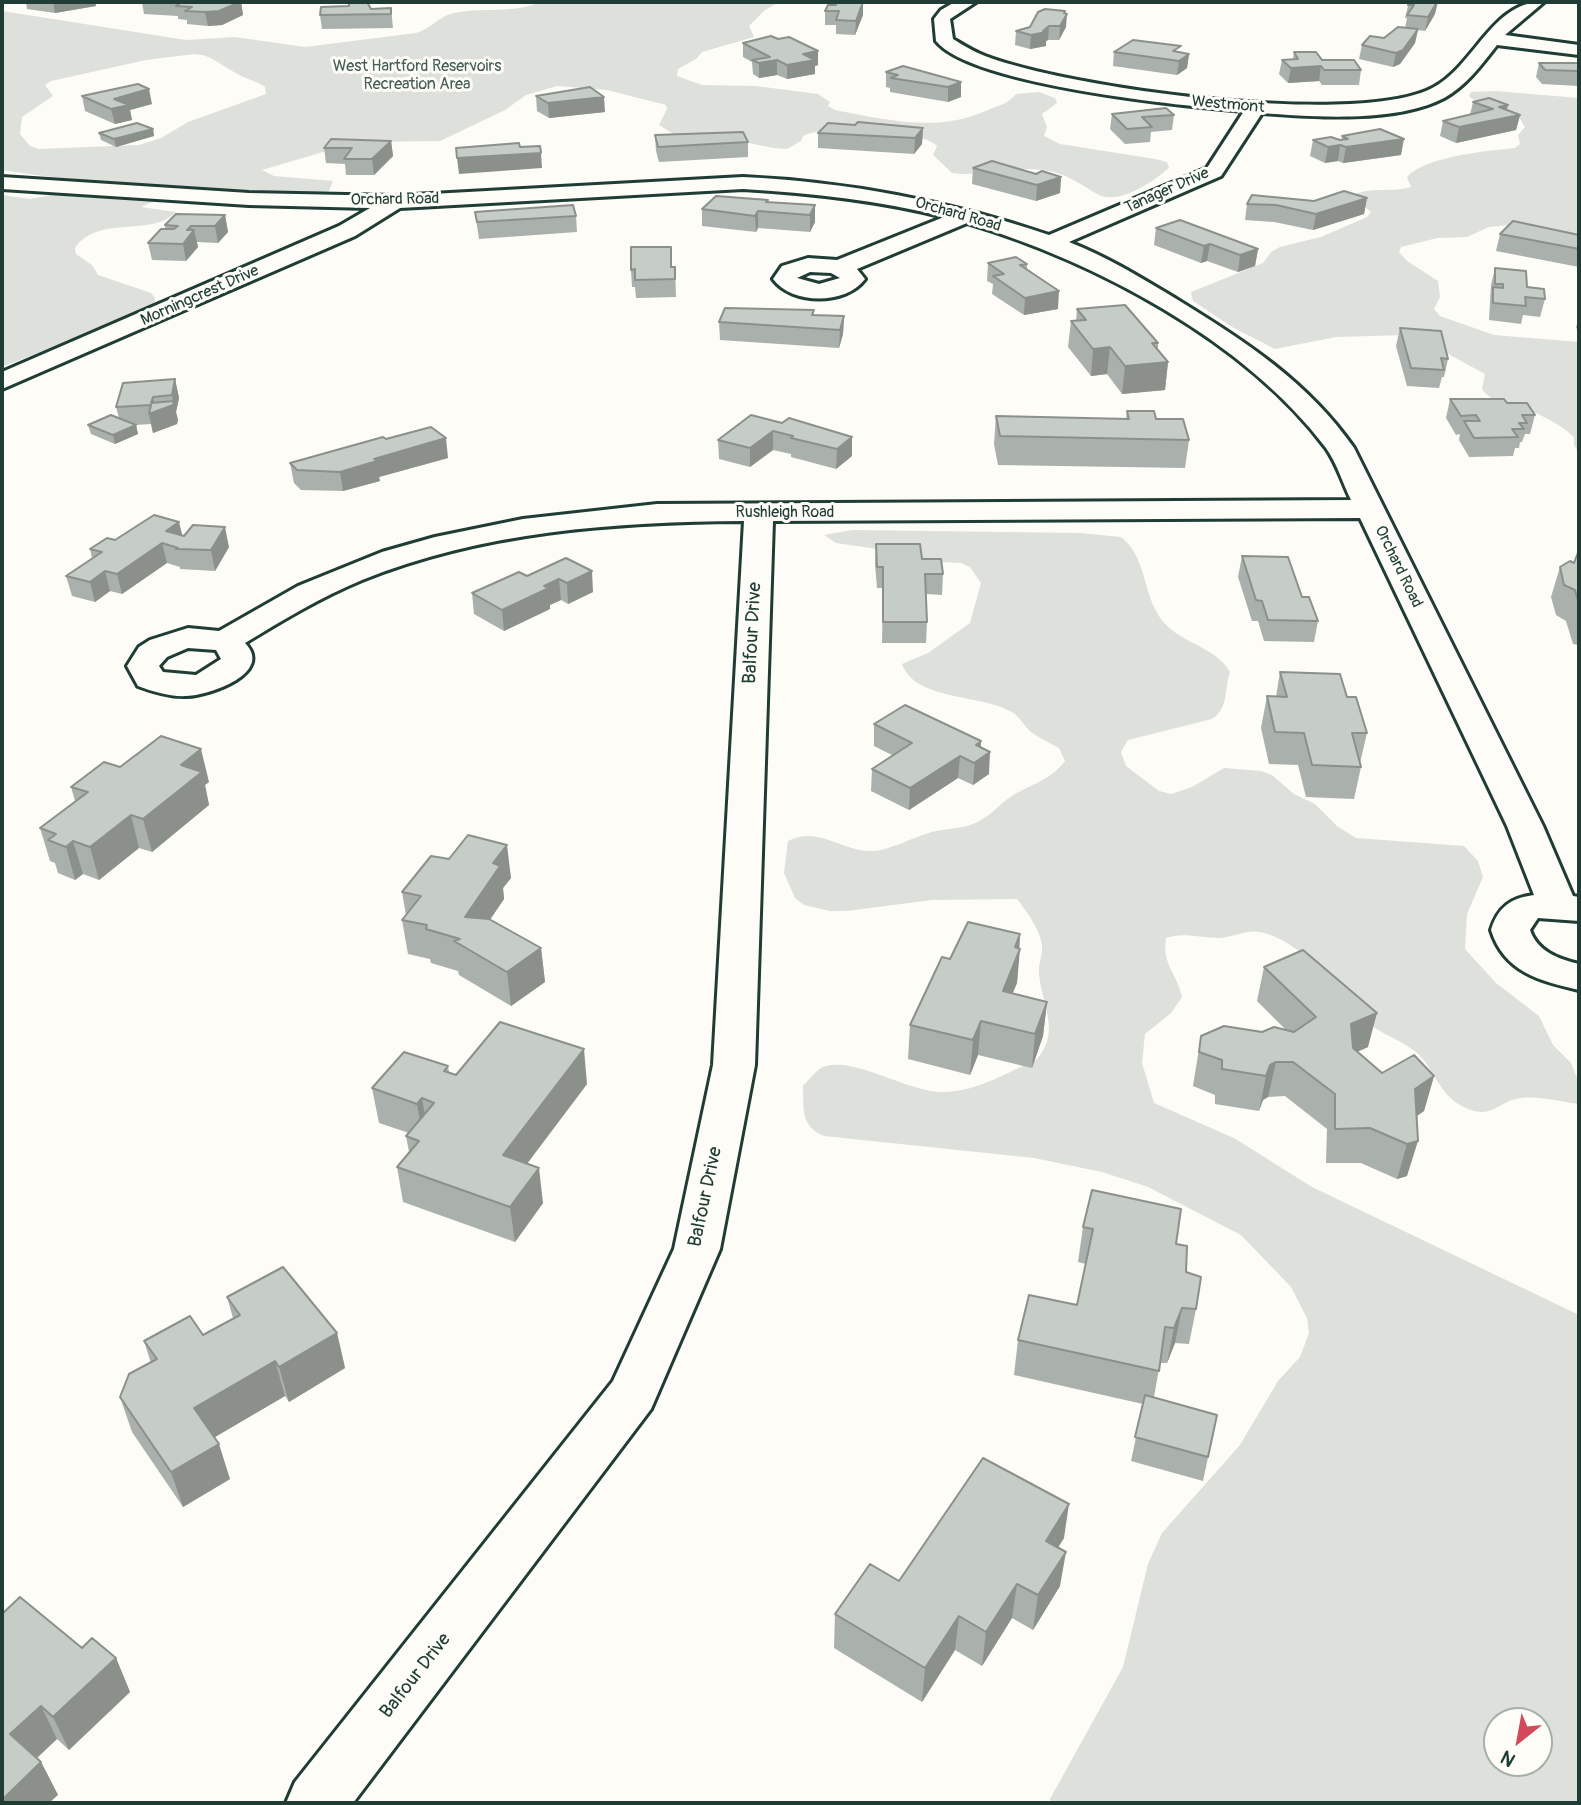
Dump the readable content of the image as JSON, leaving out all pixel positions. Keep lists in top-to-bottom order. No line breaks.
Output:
{"streets":{"street":["Westmont","Tanager Drive","Orchard Road","Morningcrest Drive","Rushleigh Road","Balfour Drive"]},"crossings":[["Westmont","Tanager Drive"],["Tanager Drive","Orchard Road"],["Orchard Road","Morningcrest Drive"],["Orchard Road","Rushleigh Road"],["Rushleigh Road","Balfour Drive"]],"parks":["West Hartford Reservoirs Recreation Area"],"north":"bottom left"}
